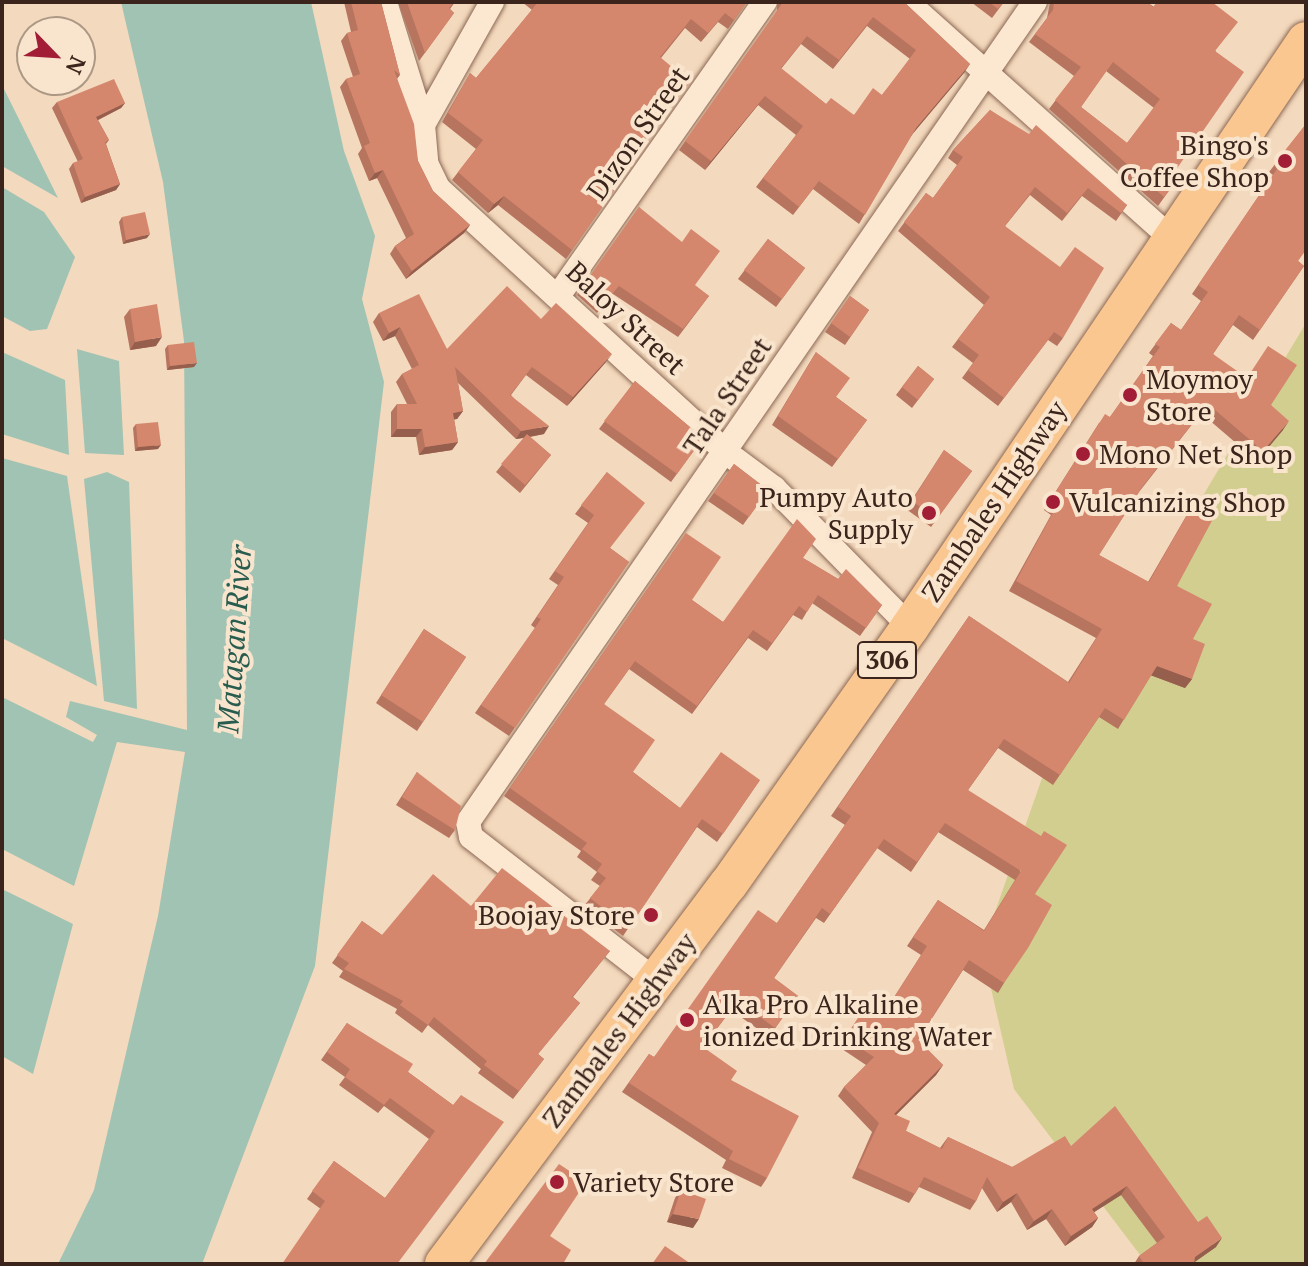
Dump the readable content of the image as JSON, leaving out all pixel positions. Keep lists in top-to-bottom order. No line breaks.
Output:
{"streets":{"main road":["Zambales Highway","306"],"street":["Dizon Street","Baloy Street","Tala Street"]},"crossings":[["Dizon Street","Baloy Street"],["Baloy Street","Tala Street"],["Baloy Street","Zambales Highway"],["Tala Street","Zambales Highway"]],"water":["Matagan River"],"places":["Bingo's Coffee Shop","Moymoy Store","Mono Net Shop","Vulcanizing Shop","Pumpy Auto Supply","Boojay Store","Alka Pro Alkaline ionized Drinking Water","Variety Store"],"north":"bottom right"}
